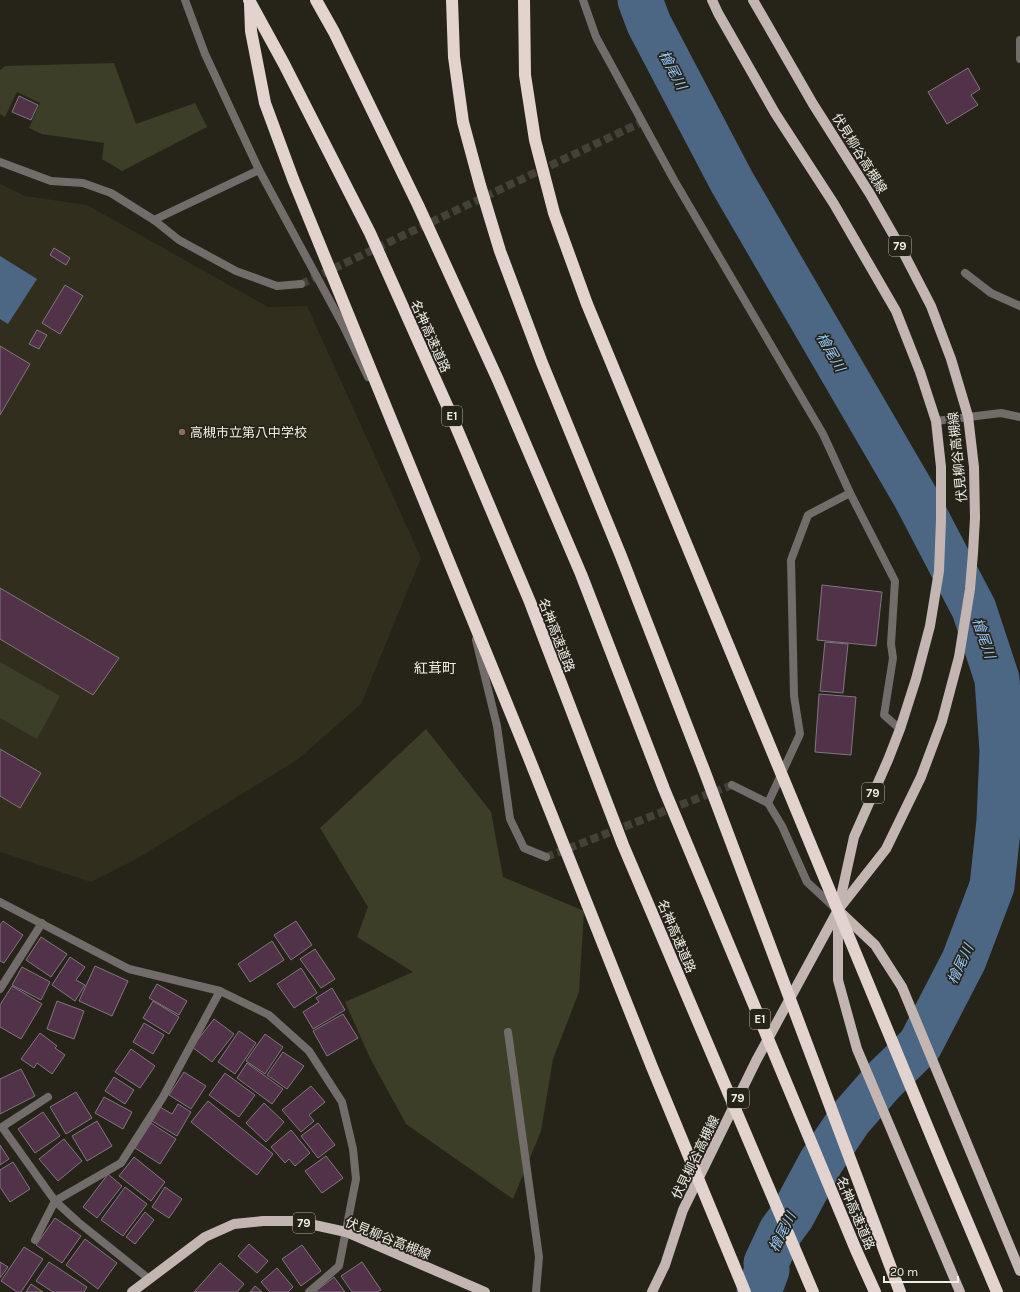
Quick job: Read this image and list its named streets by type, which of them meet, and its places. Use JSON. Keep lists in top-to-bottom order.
{
  "streets": {
    "highway": ["名神高速道路", "E1"],
    "main road": ["伏見柳谷高槻線", "79"]
  },
  "districts": ["紅茸町"],
  "water": ["檜尾川"],
  "places": ["高槻市立第八中学校"],
  "scale_bar": "20 m"
}
